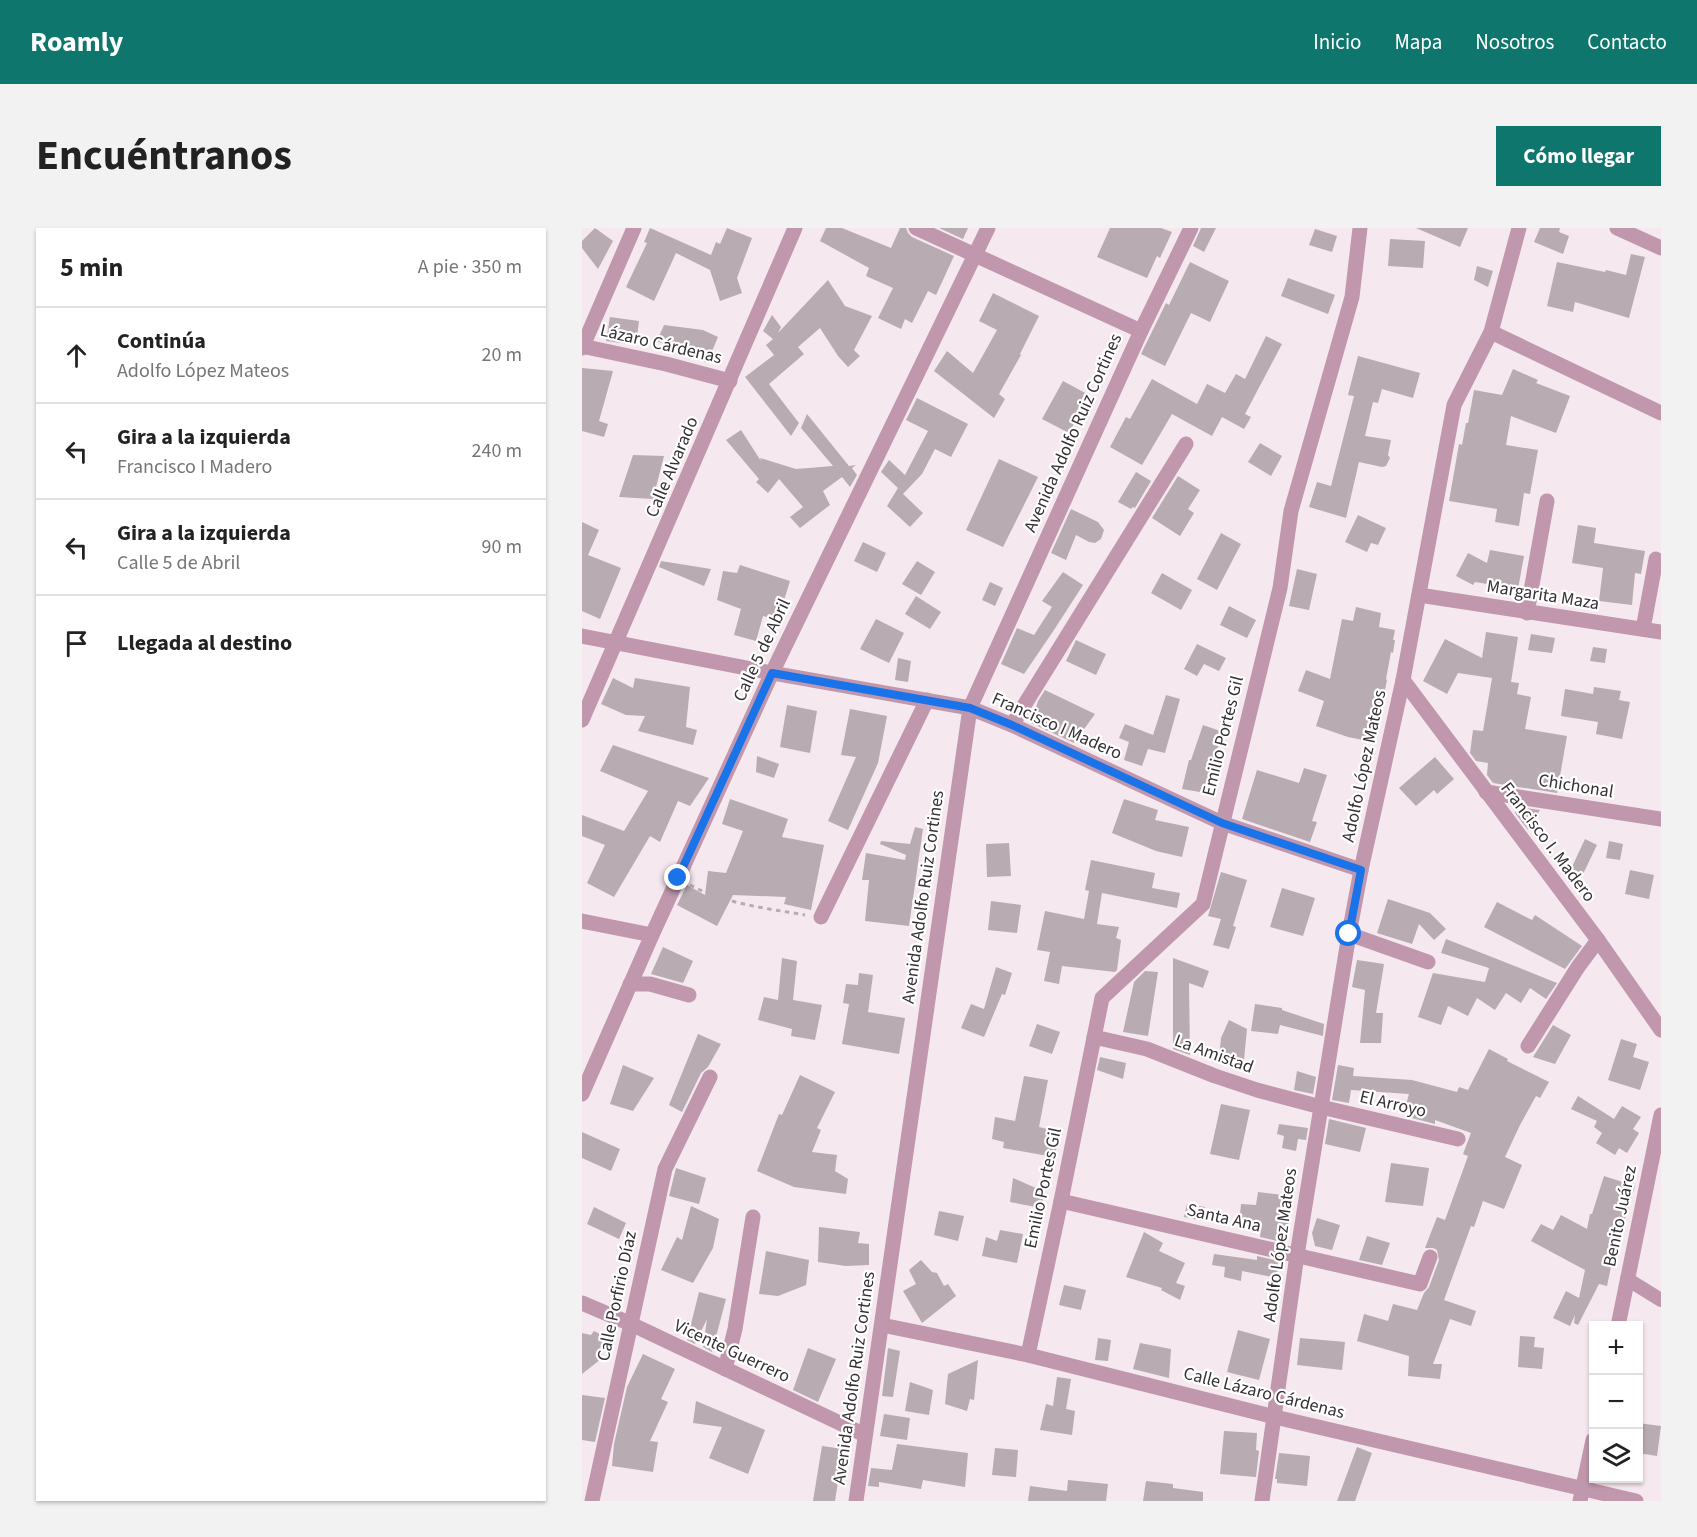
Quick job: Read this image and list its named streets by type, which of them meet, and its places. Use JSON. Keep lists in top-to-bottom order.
{
  "streets": {
    "street": [
      "Lázaro Cárdenas",
      "Avenida Adolfo Ruiz Cortines",
      "Calle Alvarado",
      "Margarita Maza",
      "Calle 5 de Abril",
      "Francisco I Madero",
      "Emilio Portes Gil",
      "Adolfo López Mateos",
      "Chichonal",
      "Francisco I. Madero",
      "La Amistad",
      "El Arroyo",
      "Benito Juárez",
      "Santa Ana",
      "Calle Porfirio Díaz",
      "Vicente Guerrero",
      "Calle Lázaro Cárdenas"
    ]
  },
  "crossings": [
    ["Lázaro Cárdenas", "Calle Alvarado"],
    ["Avenida Adolfo Ruiz Cortines", "Calle 5 de Abril"],
    ["Avenida Adolfo Ruiz Cortines", "Francisco I Madero"],
    ["Avenida Adolfo Ruiz Cortines", "Vicente Guerrero"],
    ["Avenida Adolfo Ruiz Cortines", "Calle Lázaro Cárdenas"],
    ["Calle Alvarado", "Francisco I Madero"],
    ["Margarita Maza", "Adolfo López Mateos"],
    ["Calle 5 de Abril", "Francisco I Madero"],
    ["Francisco I Madero", "Emilio Portes Gil"],
    ["Francisco I Madero", "Adolfo López Mateos"],
    ["Emilio Portes Gil", "La Amistad"],
    ["Emilio Portes Gil", "Santa Ana"],
    ["Emilio Portes Gil", "Calle Lázaro Cárdenas"],
    ["Adolfo López Mateos", "Francisco I. Madero"],
    ["Adolfo López Mateos", "La Amistad"],
    ["Adolfo López Mateos", "El Arroyo"],
    ["Adolfo López Mateos", "Santa Ana"],
    ["Adolfo López Mateos", "Calle Lázaro Cárdenas"],
    ["Chichonal", "Francisco I. Madero"],
    ["La Amistad", "El Arroyo"],
    ["Calle Porfirio Díaz", "Vicente Guerrero"]
  ],
  "page": {
    "header": "Roamly",
    "nav": [
      "Inicio",
      "Mapa",
      "Nosotros",
      "Contacto"
    ],
    "title": "Encuéntranos",
    "buttons": "Cómo llegar",
    "heading": ["5 min", "A pie · 350 m"],
    "list": [
      ["Continúa", "Adolfo López Mateos", "20 m"],
      ["Gira a la izquierda", "Francisco I Madero", "240 m"],
      ["Gira a la izquierda", "Calle 5 de Abril", "90 m"],
      "Llegada al destino"
    ],
    "map_buttons": ["+", "−"]
  }
}
